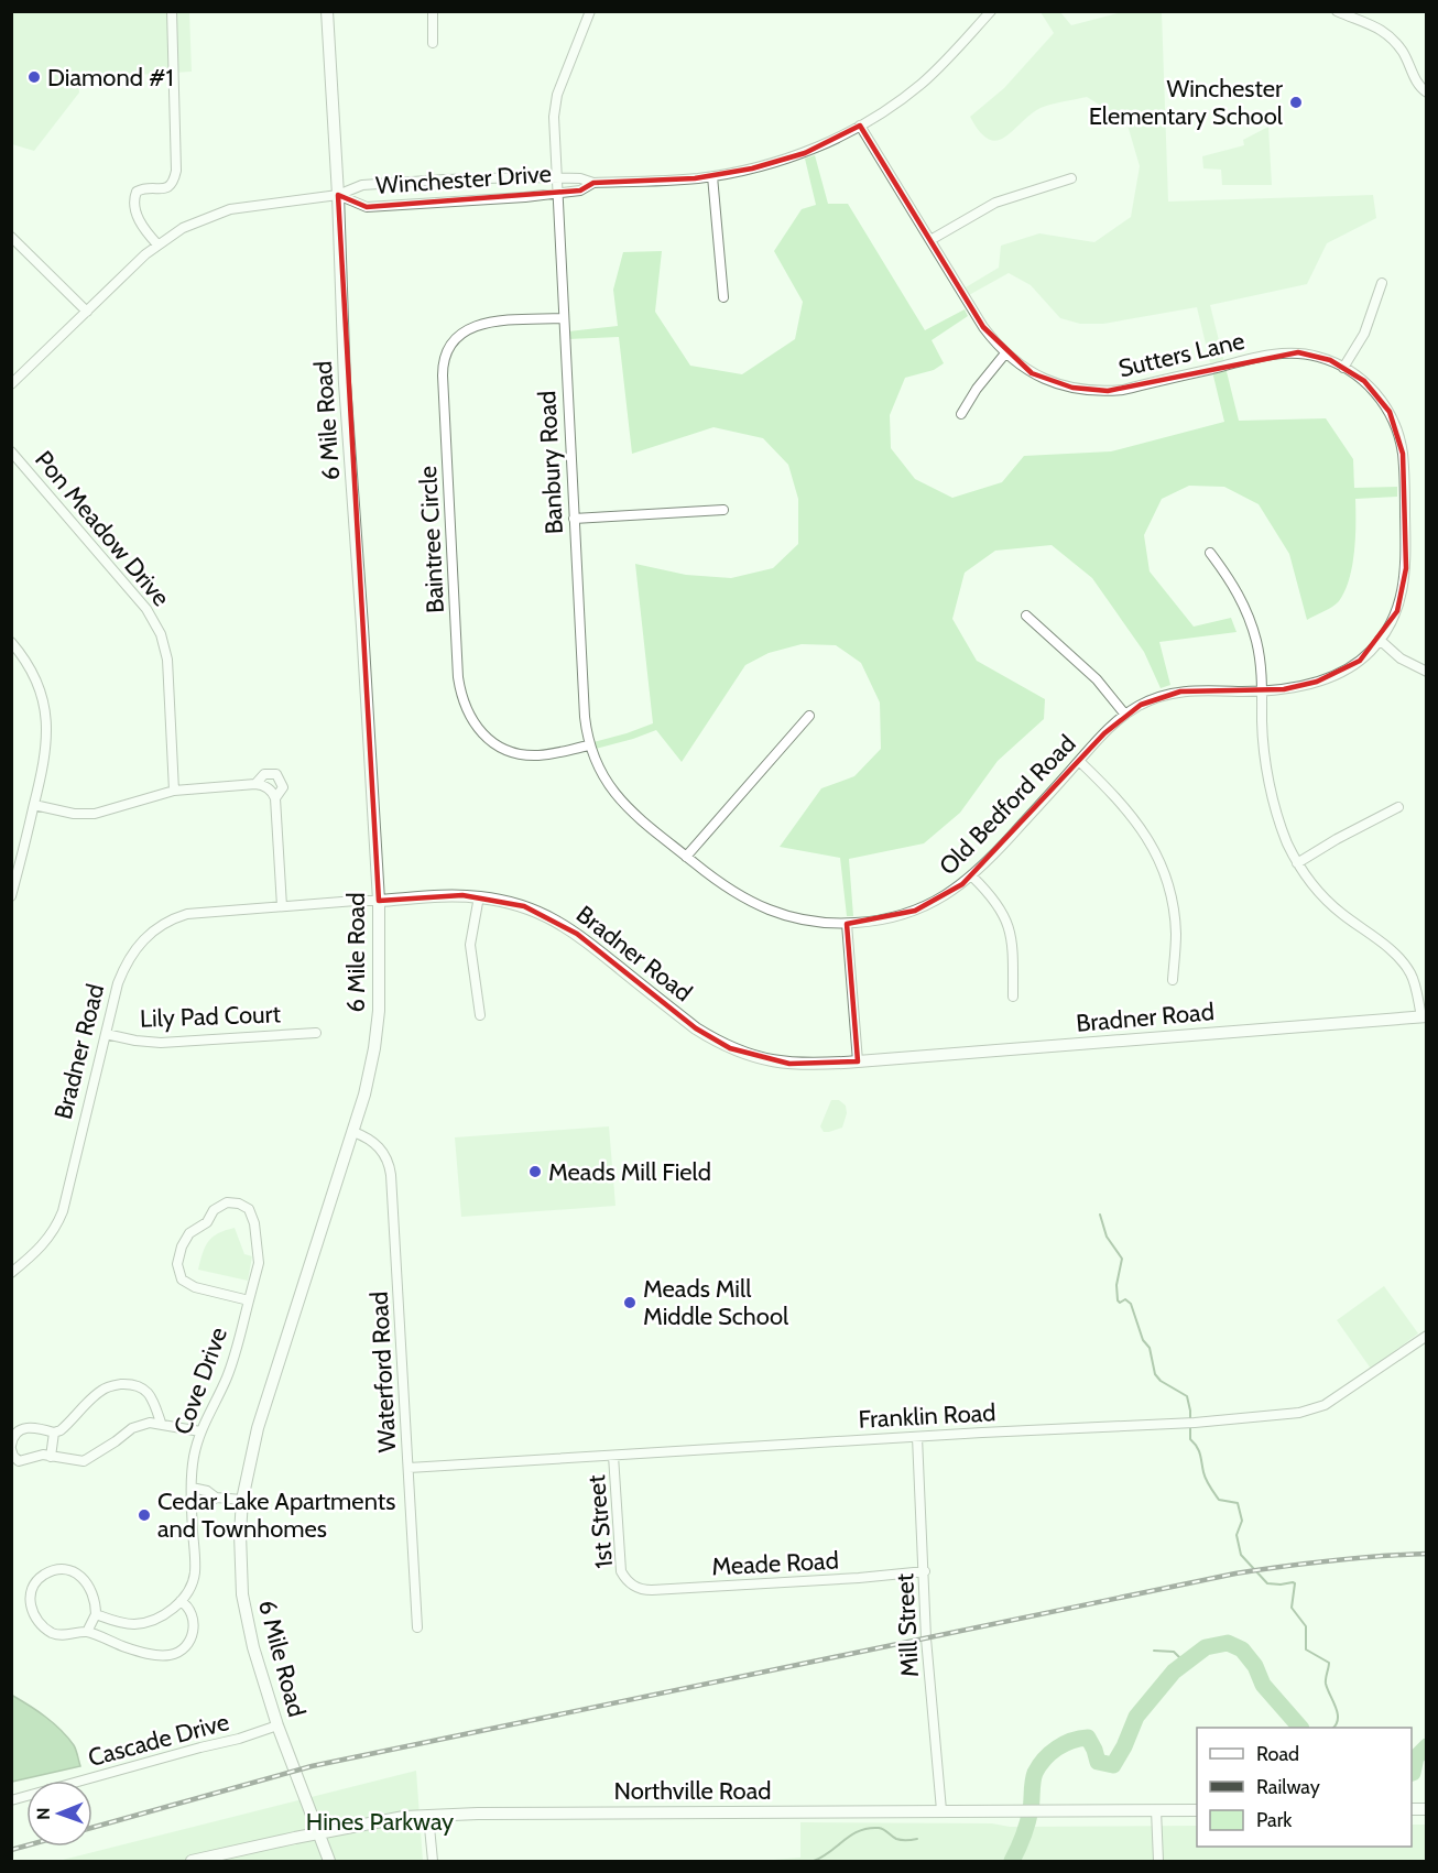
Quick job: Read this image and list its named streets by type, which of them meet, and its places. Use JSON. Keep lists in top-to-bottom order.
{
  "streets": {
    "street": [
      "Winchester Drive",
      "Sutters Lane",
      "6 Mile Road",
      "Banbury Road",
      "Pon Meadow Drive",
      "Baintree Circle",
      "Old Bedford Road",
      "Bradner Road",
      "Lily Pad Court",
      "Waterford Road",
      "Cove Drive",
      "Franklin Road",
      "1st Street",
      "Meade Road",
      "Mill Street",
      "Cascade Drive",
      "Northville Road"
    ]
  },
  "crossings": [
    ["Winchester Drive", "Sutters Lane"],
    ["Winchester Drive", "6 Mile Road"],
    ["Winchester Drive", "Banbury Road"],
    ["Sutters Lane", "Old Bedford Road"],
    ["6 Mile Road", "Bradner Road"],
    ["6 Mile Road", "Waterford Road"],
    ["6 Mile Road", "Cascade Drive"],
    ["6 Mile Road", "Northville Road"],
    ["Banbury Road", "Baintree Circle"],
    ["Banbury Road", "Old Bedford Road"],
    ["Baintree Circle", "Old Bedford Road"],
    ["Bradner Road", "Lily Pad Court"],
    ["Waterford Road", "Franklin Road"],
    ["Franklin Road", "1st Street"],
    ["Franklin Road", "Mill Street"],
    ["1st Street", "Meade Road"],
    ["Meade Road", "Mill Street"],
    ["Mill Street", "Northville Road"]
  ],
  "parks": ["Hines Parkway"],
  "places": [
    "Diamond #1",
    "Winchester Elementary School",
    "Meads Mill Field",
    "Meads Mill Middle School",
    "Cedar Lake Apartments and Townhomes"
  ],
  "legend": ["Road", "Railway", "Park"],
  "north": "left"
}
